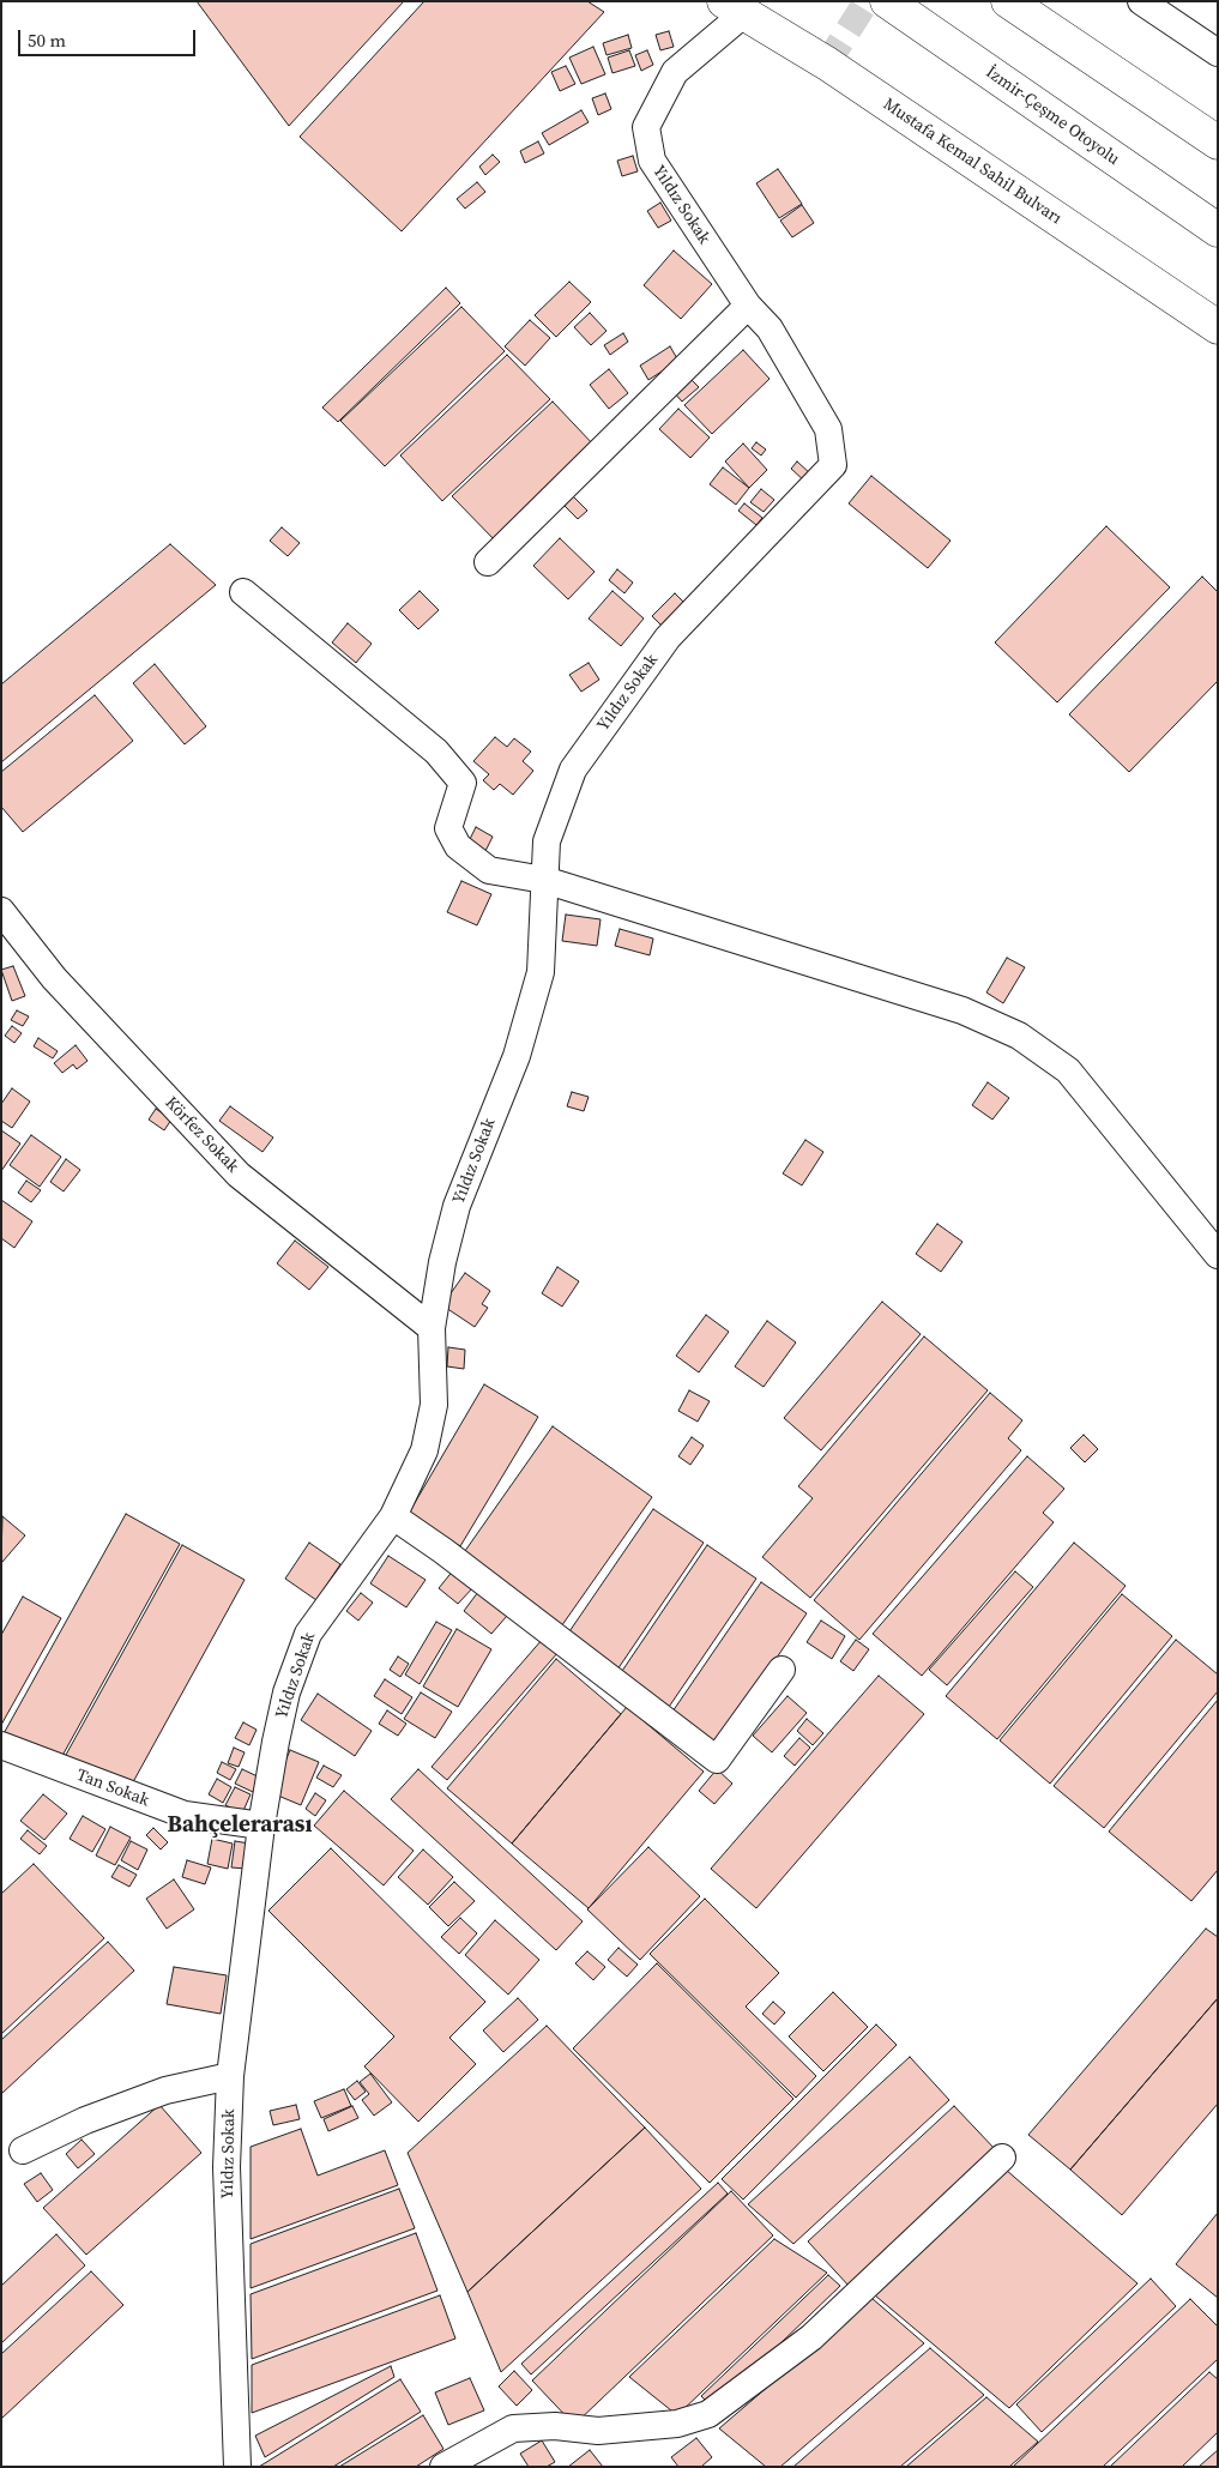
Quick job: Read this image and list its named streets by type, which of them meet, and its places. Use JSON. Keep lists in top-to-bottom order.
{
  "streets": {
    "main road": ["İzmir-Çeşme Otoyolu", "Mustafa Kemal Sahil Bulvarı"],
    "street": ["Yıldız Sokak", "Körfez Sokak", "Tan Sokak"]
  },
  "crossings": [
    ["Mustafa Kemal Sahil Bulvarı", "Yıldız Sokak"],
    ["Yıldız Sokak", "Körfez Sokak"],
    ["Yıldız Sokak", "Tan Sokak"]
  ],
  "districts": ["Bahçelerarası"],
  "scale_bar": "50 m"
}
